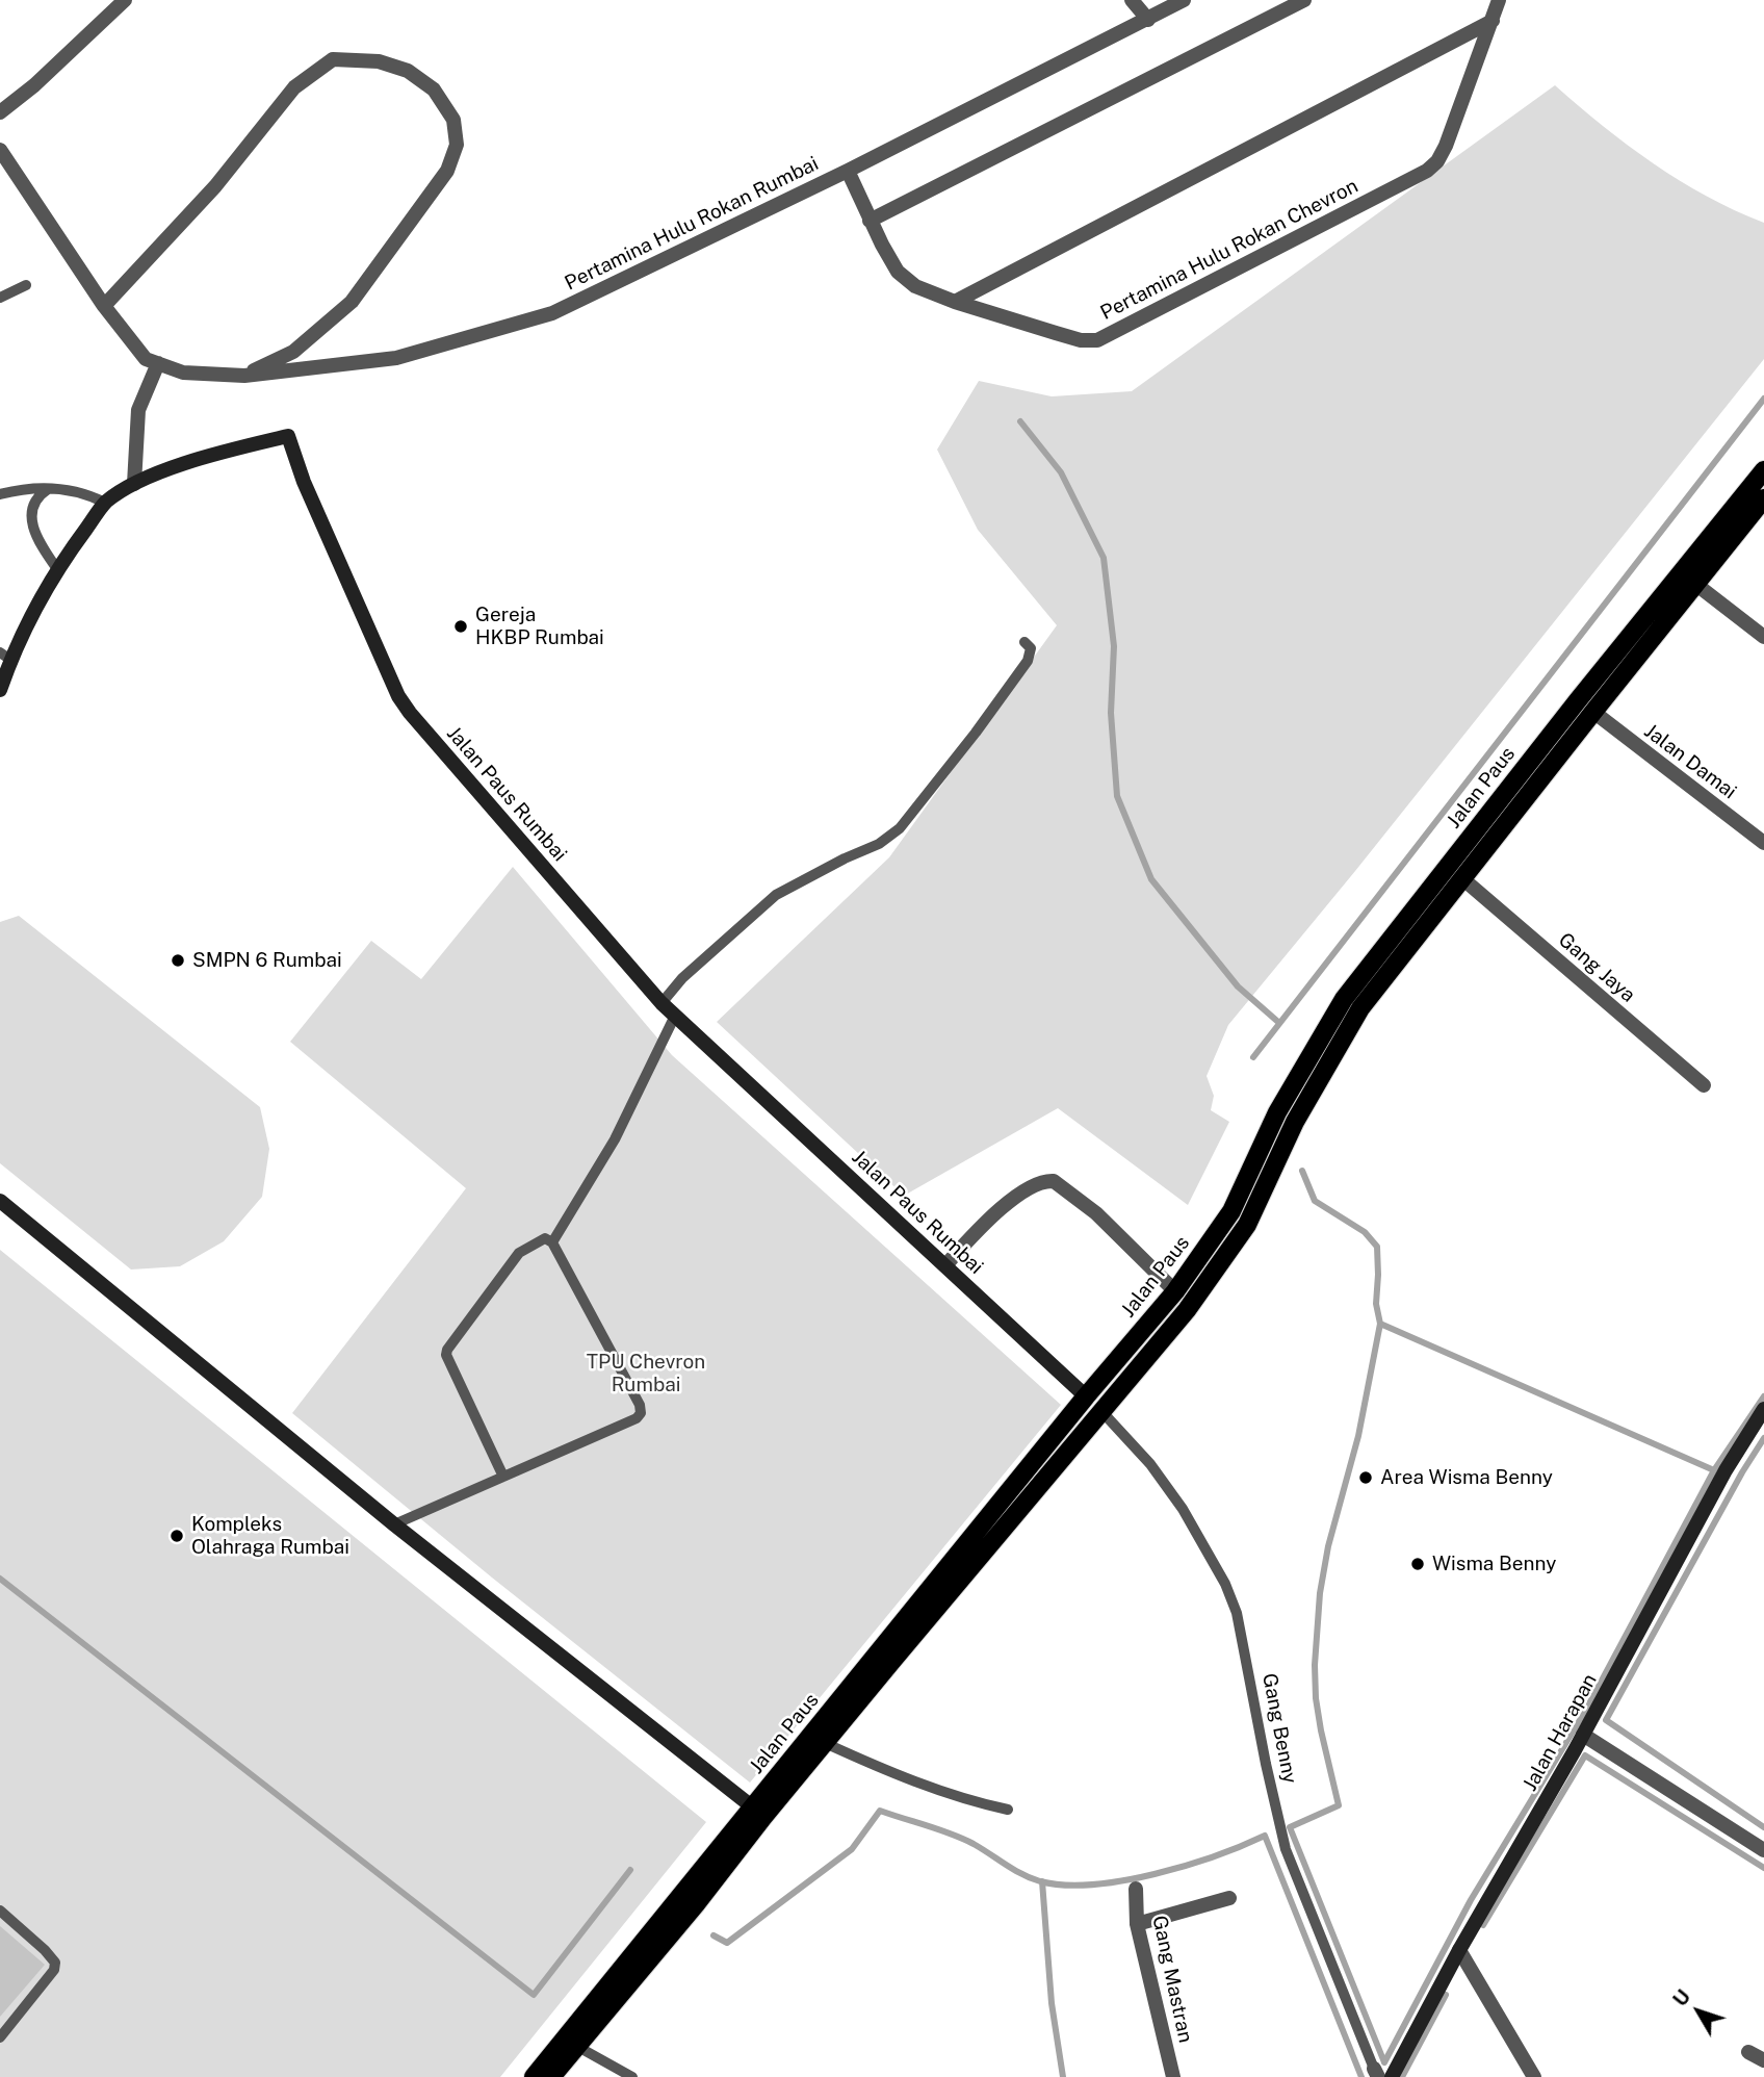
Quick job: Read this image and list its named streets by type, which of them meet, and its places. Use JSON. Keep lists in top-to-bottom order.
{
  "streets": {
    "main road": ["Jalan Paus"],
    "street": [
      "Pertamina Hulu Rokan Rumbai",
      "Pertamina Hulu Rokan Chevron",
      "Jalan Damai",
      "Jalan Paus Rumbai",
      "Gang Jaya",
      "Jalan Harapan",
      "Gang Mastran"
    ],
    "lane": ["Gang Benny"]
  },
  "crossings": [
    ["Pertamina Hulu Rokan Rumbai", "Pertamina Hulu Rokan Chevron"],
    ["Jalan Damai", "Jalan Paus"],
    ["Jalan Paus", "Jalan Paus Rumbai"],
    ["Jalan Paus", "Gang Jaya"],
    ["Jalan Paus", "Gang Benny"]
  ],
  "parks": ["TPU Chevron Rumbai"],
  "places": [
    "Gereja HKBP Rumbai",
    "SMPN 6 Rumbai",
    "Area Wisma Benny",
    "Kompleks Olahraga Rumbai",
    "Wisma Benny"
  ],
  "north": "top left"
}
